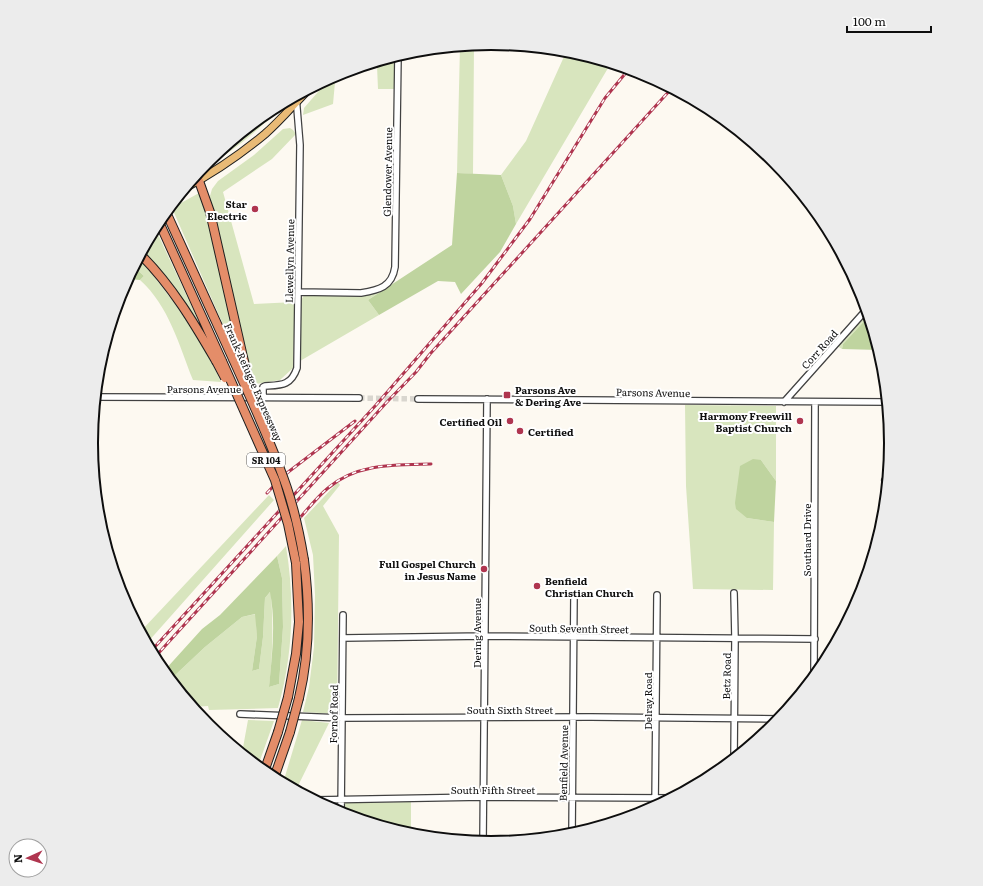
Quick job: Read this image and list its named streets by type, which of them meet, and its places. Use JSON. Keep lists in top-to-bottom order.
{
  "streets": {
    "highway": ["Frank-Refugee Expressway", "SR 104"],
    "street": [
      "Glendower Avenue",
      "Llewellyn Avenue",
      "Corr Road",
      "Parsons Avenue",
      "Southard Drive",
      "South Seventh Street",
      "Dering Avenue",
      "Betz Road",
      "Delray Road",
      "South Sixth Street",
      "Fornof Road",
      "Benfield Avenue",
      "South Fifth Street"
    ]
  },
  "crossings": [
    ["Glendower Avenue", "Llewellyn Avenue"],
    ["Llewellyn Avenue", "Parsons Avenue"],
    ["Corr Road", "Parsons Avenue"],
    ["Parsons Avenue", "Southard Drive"],
    ["Parsons Avenue", "Dering Avenue"],
    ["Southard Drive", "South Seventh Street"],
    ["South Seventh Street", "Dering Avenue"],
    ["South Seventh Street", "Betz Road"],
    ["South Seventh Street", "Delray Road"],
    ["South Seventh Street", "Fornof Road"],
    ["South Seventh Street", "Benfield Avenue"],
    ["Dering Avenue", "South Sixth Street"],
    ["Dering Avenue", "South Fifth Street"],
    ["Betz Road", "South Sixth Street"],
    ["Delray Road", "South Sixth Street"],
    ["Delray Road", "South Fifth Street"],
    ["South Sixth Street", "Fornof Road"],
    ["South Sixth Street", "Benfield Avenue"],
    ["Fornof Road", "South Fifth Street"],
    ["Benfield Avenue", "South Fifth Street"]
  ],
  "places": {
    "other": [
      "Star Electric",
      "Certified Oil",
      "Harmony Freewill Baptist Church",
      "Certified",
      "Full Gospel Church in Jesus Name",
      "Benfield Christian Church"
    ],
    "transit": ["Parsons Ave & Dering Ave"]
  },
  "scale_bar": "100 m",
  "north": "left"
}
